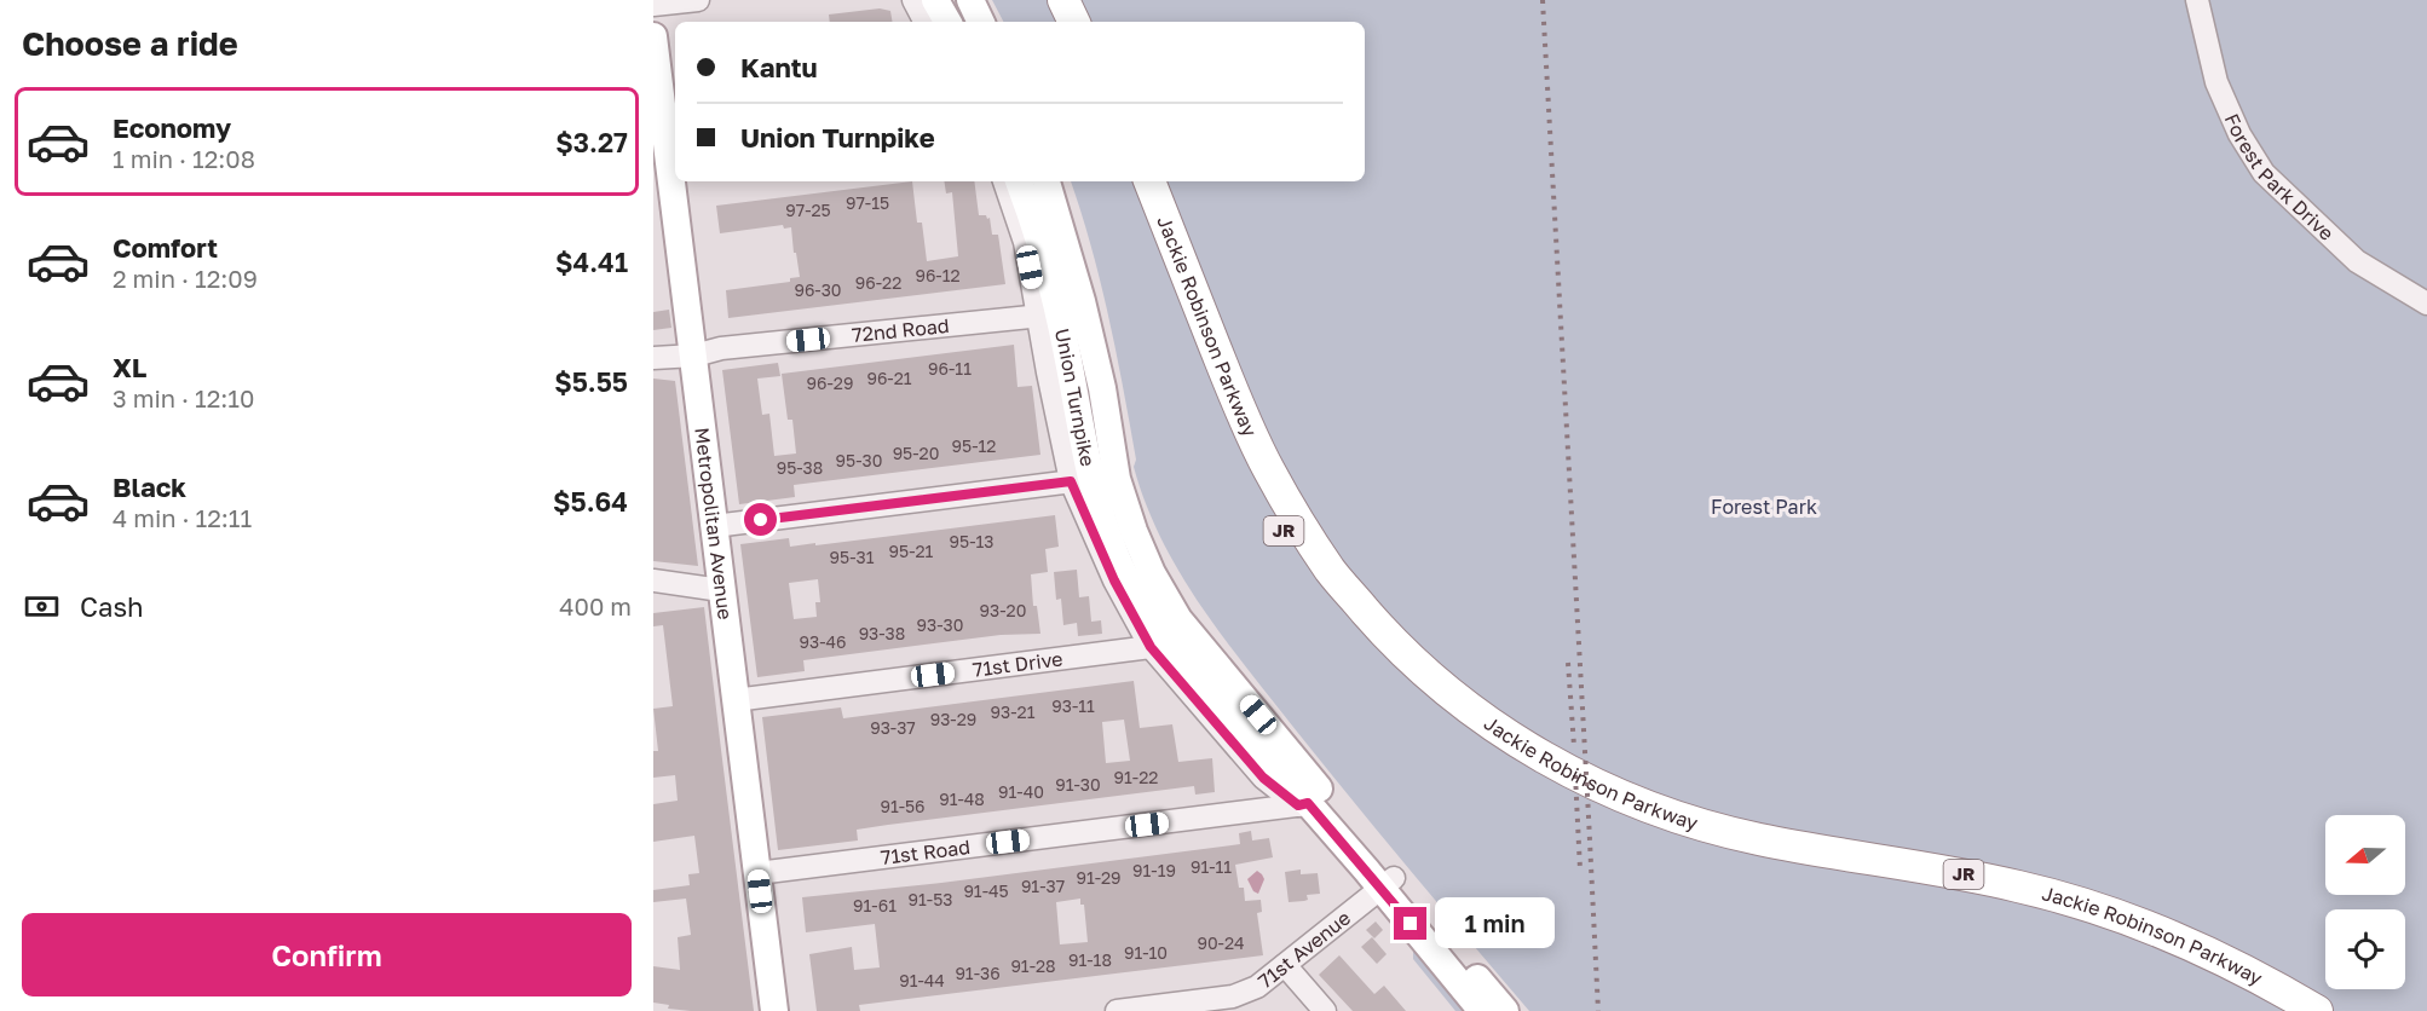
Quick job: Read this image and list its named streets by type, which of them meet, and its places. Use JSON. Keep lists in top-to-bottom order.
{
  "streets": {
    "highway": ["Jackie Robinson Parkway", "JR"],
    "main road": ["Union Turnpike", "Metropolitan Avenue"],
    "street": [
      "Forest Park Drive",
      "72nd Road",
      "71st Drive",
      "71st Road",
      "71st Avenue"
    ]
  },
  "crossings": [
    ["72nd Road", "Union Turnpike"],
    ["72nd Road", "Metropolitan Avenue"],
    ["Union Turnpike", "71st Drive"],
    ["Union Turnpike", "71st Road"],
    ["Union Turnpike", "71st Avenue"],
    ["Metropolitan Avenue", "71st Drive"],
    ["Metropolitan Avenue", "71st Road"]
  ],
  "parks": ["Forest Park"],
  "house_numbers": [
    "97-15",
    "97-25",
    "96-12",
    "96-22",
    "96-30",
    "96-11",
    "96-21",
    "96-29",
    "95-12",
    "95-20",
    "95-30",
    "95-38",
    "95-13",
    "95-21",
    "95-31",
    "93-20",
    "93-30",
    "93-38",
    "93-46",
    "93-11",
    "93-21",
    "93-29",
    "93-37",
    "91-22",
    "91-30",
    "91-40",
    "91-48",
    "91-56",
    "91-11",
    "91-19",
    "91-29",
    "91-37",
    "91-45",
    "91-53",
    "91-61",
    "90-24",
    "91-10",
    "91-18",
    "91-28",
    "91-36",
    "91-44"
  ],
  "north": "left",
  "page": {
    "heading": "Choose a ride",
    "banner": ["Kantu", "Union Turnpike"],
    "list": [
      {
        "name": "Economy",
        "note": "1 min · 12:08",
        "value": "$3.27"
      },
      {
        "name": "Comfort",
        "note": "2 min · 12:09",
        "value": "$4.41"
      },
      {
        "name": "XL",
        "note": "3 min · 12:10",
        "value": "$5.55"
      },
      {
        "name": "Black",
        "note": "4 min · 12:11",
        "value": "$5.64"
      }
    ],
    "pay": ["Cash", "400 m"],
    "bubble": "1 min",
    "buttons": "Confirm"
  }
}
